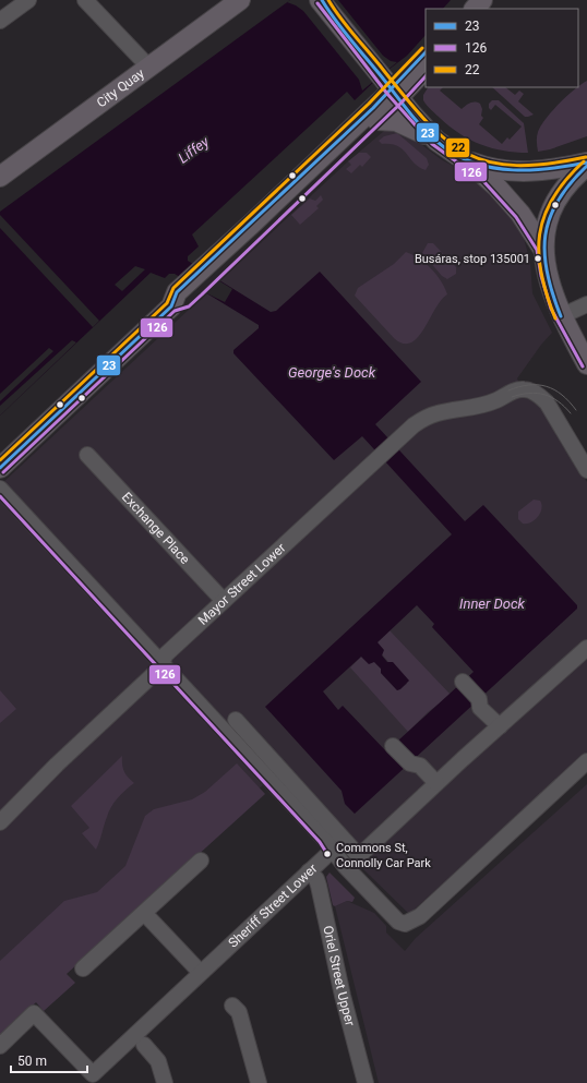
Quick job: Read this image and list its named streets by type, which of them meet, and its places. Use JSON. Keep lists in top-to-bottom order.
{
  "streets": {
    "main road": ["City Quay"],
    "street": [
      "Exchange Place",
      "Mayor Street Lower",
      "Sheriff Street Lower",
      "Oriel Street Upper"
    ]
  },
  "crossings": [
    ["Exchange Place", "Mayor Street Lower"],
    ["Sheriff Street Lower", "Oriel Street Upper"]
  ],
  "water": ["Liffey", "George's Dock", "Inner Dock"],
  "places": ["Busáras, stop 135001", "Commons St, Connolly Car Park"],
  "lines": ["transit line 23", "transit line 22", "transit line 126"],
  "legend": ["23", "126", "22"],
  "scale_bar": "50 m"
}
